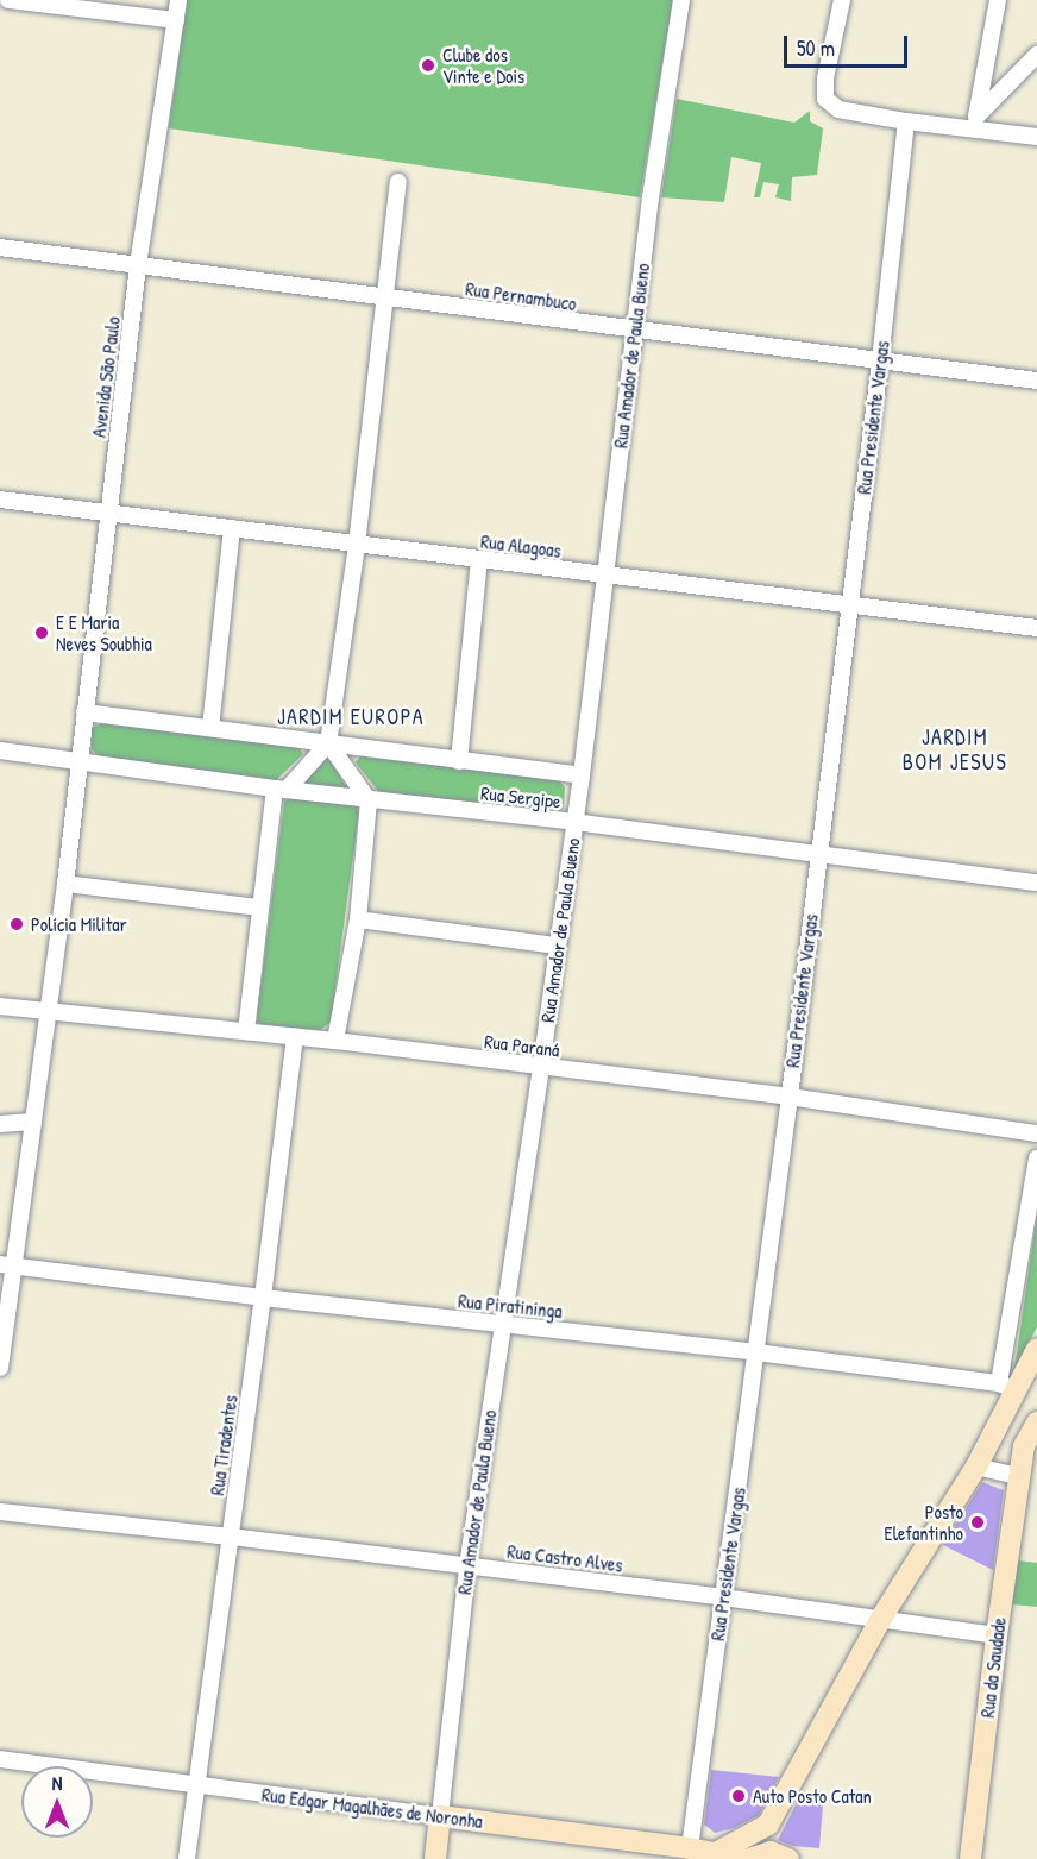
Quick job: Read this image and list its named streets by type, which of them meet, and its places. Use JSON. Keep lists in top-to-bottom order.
{
  "streets": {
    "street": [
      "Rua Pernambuco",
      "Rua Amador de Paula Bueno",
      "Avenida São Paulo",
      "Rua Presidente Vargas",
      "Rua Alagoas",
      "Rua Sergipe",
      "Rua Paraná",
      "Rua Piratininga",
      "Rua Tiradentes",
      "Rua Castro Alves",
      "Rua da Saudade",
      "Rua Edgar Magalhães de Noronha"
    ]
  },
  "crossings": [
    ["Rua Pernambuco", "Rua Amador de Paula Bueno"],
    ["Rua Pernambuco", "Avenida São Paulo"],
    ["Rua Pernambuco", "Rua Presidente Vargas"],
    ["Rua Amador de Paula Bueno", "Rua Alagoas"],
    ["Rua Amador de Paula Bueno", "Rua Sergipe"],
    ["Rua Amador de Paula Bueno", "Rua Paraná"],
    ["Rua Amador de Paula Bueno", "Rua Piratininga"],
    ["Rua Amador de Paula Bueno", "Rua Castro Alves"],
    ["Rua Amador de Paula Bueno", "Rua Edgar Magalhães de Noronha"],
    ["Avenida São Paulo", "Rua Alagoas"],
    ["Avenida São Paulo", "Rua Sergipe"],
    ["Avenida São Paulo", "Rua Paraná"],
    ["Avenida São Paulo", "Rua Piratininga"],
    ["Rua Presidente Vargas", "Rua Alagoas"],
    ["Rua Presidente Vargas", "Rua Sergipe"],
    ["Rua Presidente Vargas", "Rua Paraná"],
    ["Rua Presidente Vargas", "Rua Piratininga"],
    ["Rua Presidente Vargas", "Rua Castro Alves"],
    ["Rua Presidente Vargas", "Rua Edgar Magalhães de Noronha"],
    ["Rua Paraná", "Rua Tiradentes"],
    ["Rua Piratininga", "Rua Tiradentes"],
    ["Rua Tiradentes", "Rua Castro Alves"],
    ["Rua Tiradentes", "Rua Edgar Magalhães de Noronha"],
    ["Rua Castro Alves", "Rua da Saudade"]
  ],
  "districts": ["JARDIM EUROPA", "JARDIM BOM JESUS"],
  "places": [
    "Clube dos Vinte e Dois",
    "E E Maria Neves Soubhia",
    "Polícia Militar",
    "Posto Elefantinho",
    "Auto Posto Catan"
  ],
  "scale_bar": "50 m",
  "north": "top"
}
